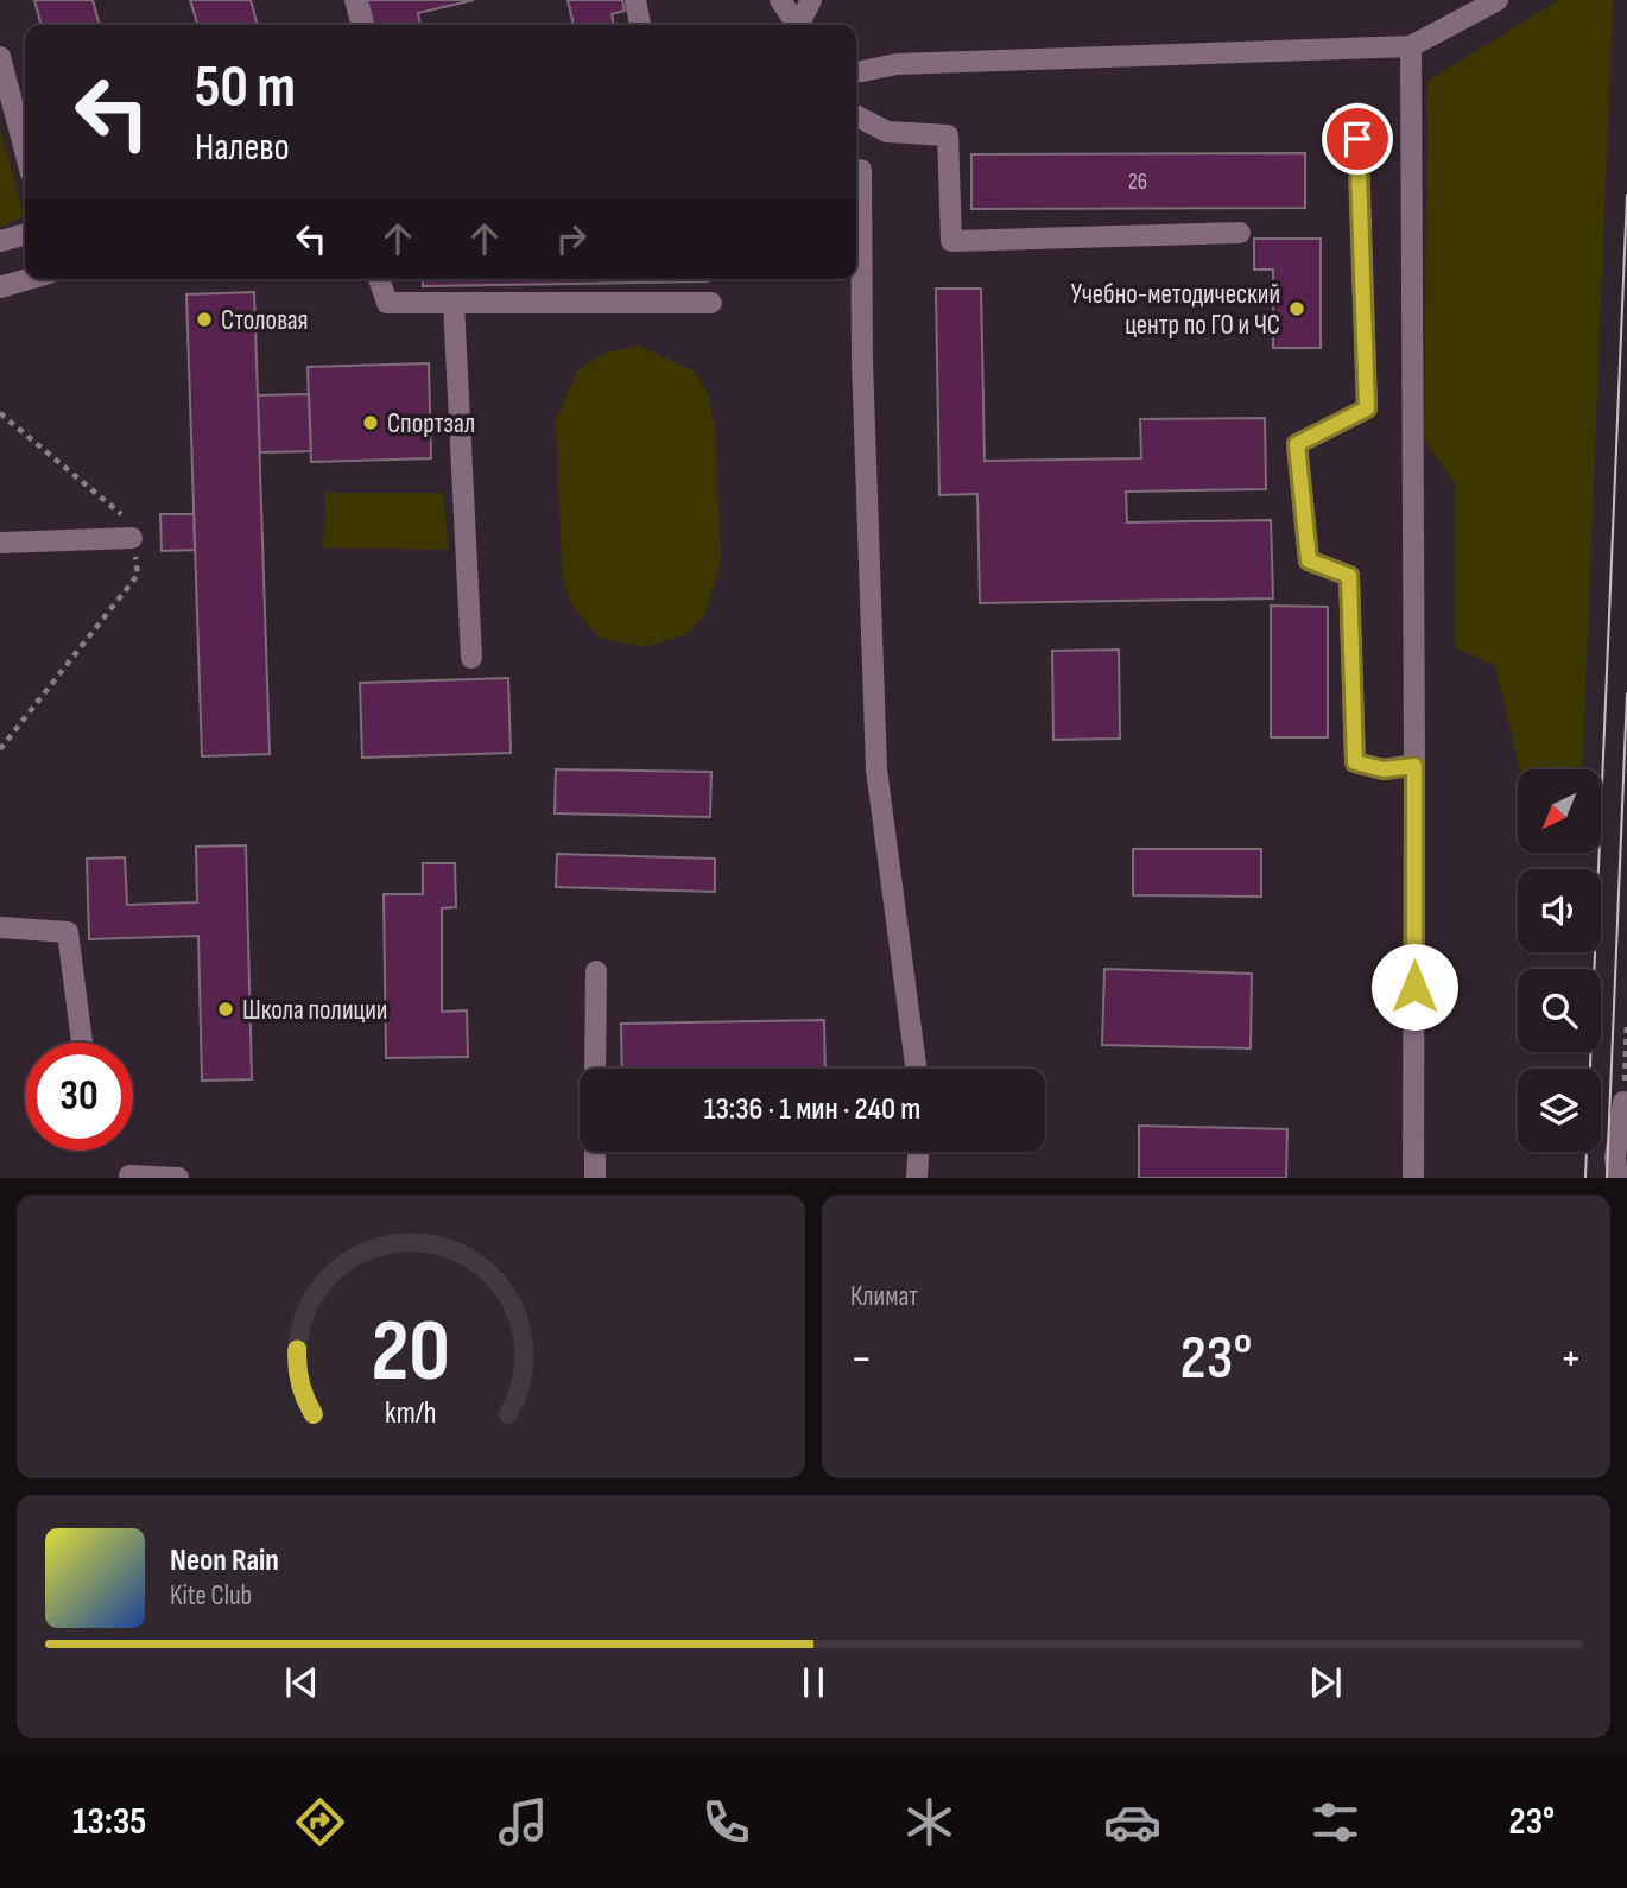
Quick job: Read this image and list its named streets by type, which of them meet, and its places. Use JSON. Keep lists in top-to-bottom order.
{
  "places": [
    "Учебно-методический центр по ГО и ЧС",
    "Столовая",
    "Спортзал",
    "Школа полиции"
  ],
  "house_numbers": ["26"],
  "north": "bottom left",
  "page": {
    "turn": ["50 m", "Налево"],
    "limit": "30",
    "trip": "13:36 · 1 мин · 240 m",
    "tile": "Климат",
    "heat": ["−", "23°", "+"],
    "song": ["Neon Rain", "Kite Club"],
    "tabs": ["13:35", "23°"],
    "gauge": ["20", "km/h"]
  }
}
